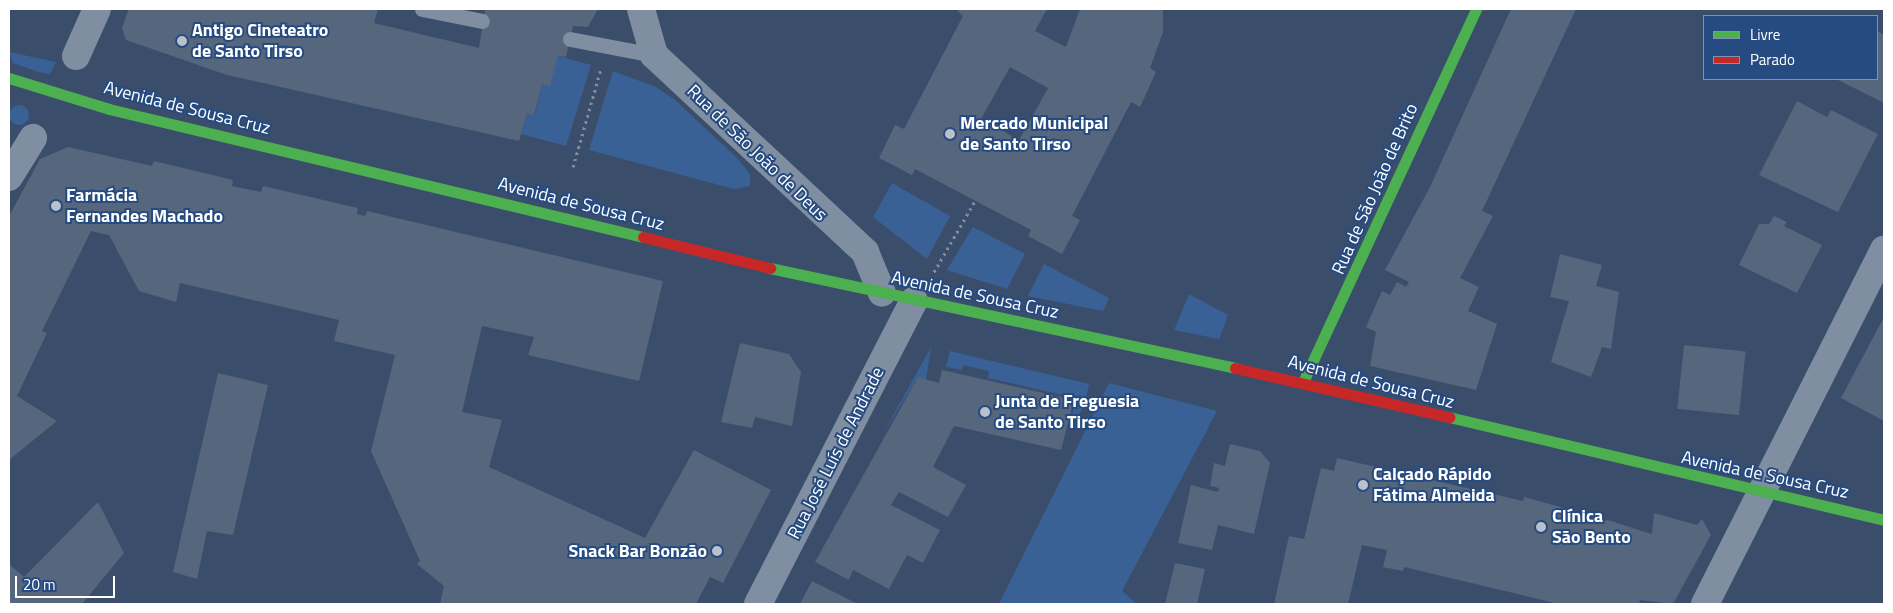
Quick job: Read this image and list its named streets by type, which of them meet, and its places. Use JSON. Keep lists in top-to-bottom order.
{
  "streets": {
    "main road": ["Avenida de Sousa Cruz", "Rua de São João de Brito"],
    "street": ["Rua de São João de Deus", "Rua José Luís de Andrade"]
  },
  "crossings": [
    ["Avenida de Sousa Cruz", "Rua de São João de Deus"],
    ["Avenida de Sousa Cruz", "Rua de São João de Brito"],
    ["Avenida de Sousa Cruz", "Rua José Luís de Andrade"]
  ],
  "places": [
    "Antigo Cineteatro de Santo Tirso",
    "Mercado Municipal de Santo Tirso",
    "Farmácia Fernandes Machado",
    "Junta de Freguesia de Santo Tirso",
    "Calçado Rápido Fátima Almeida",
    "Clínica São Bento",
    "Snack Bar Bonzão"
  ],
  "legend": ["Livre", "Parado"],
  "scale_bar": "20 m"
}
